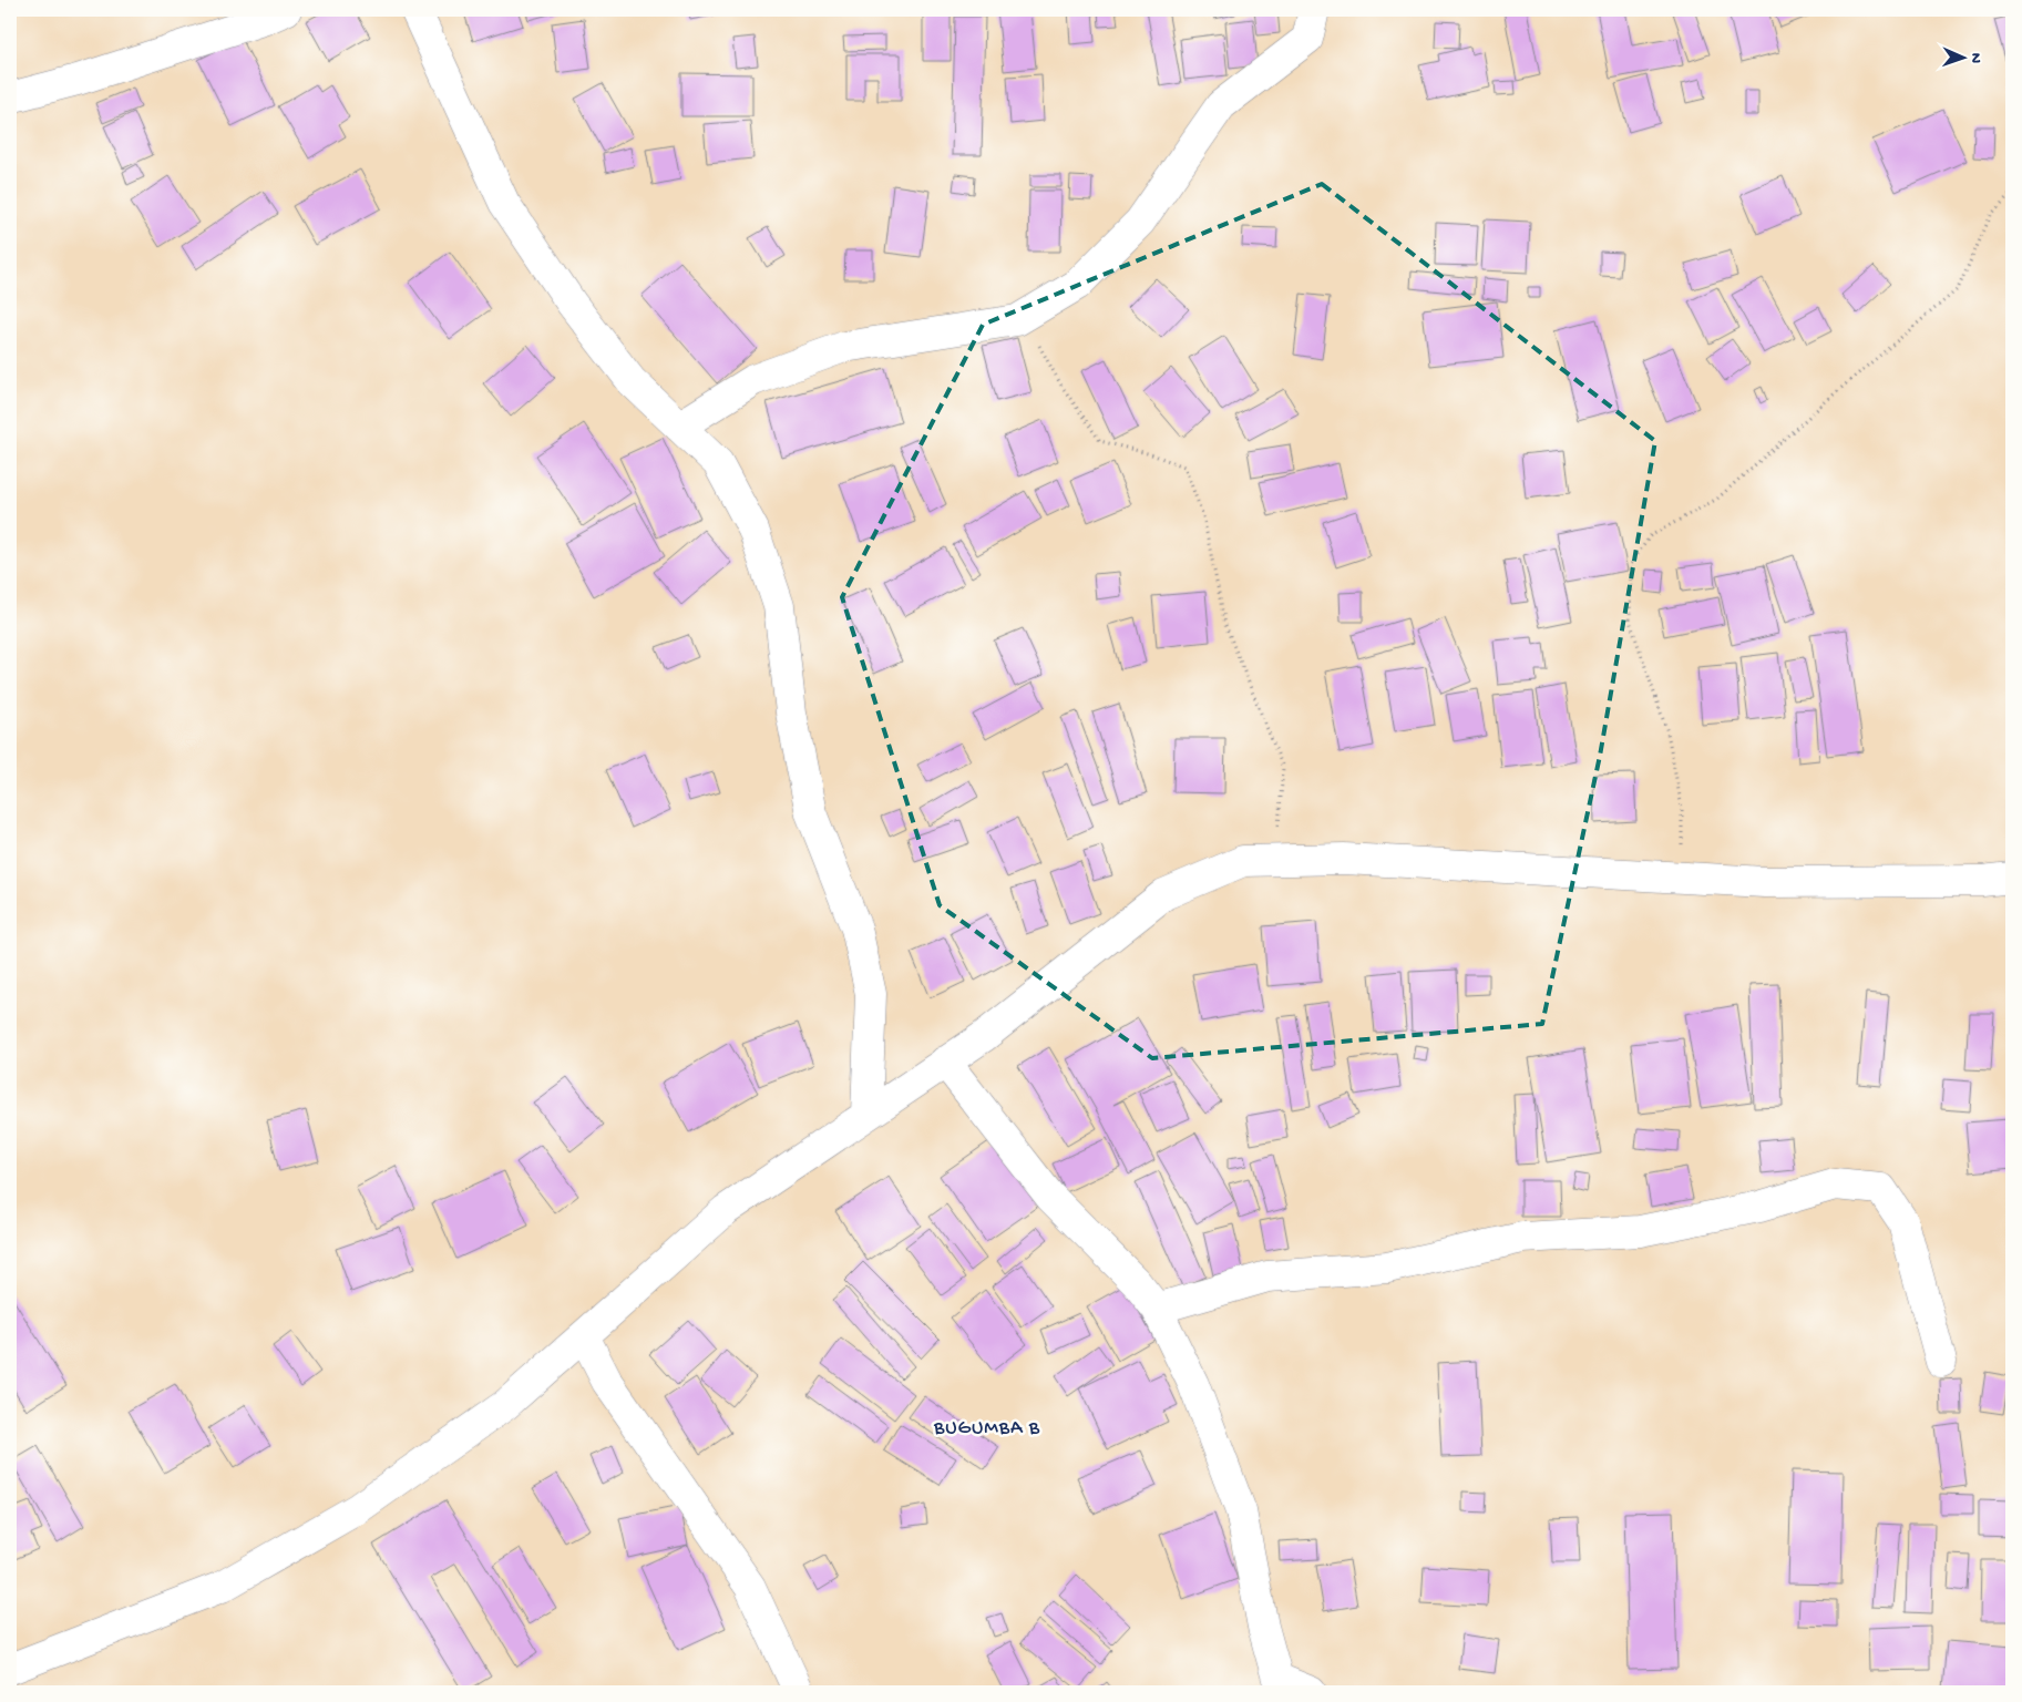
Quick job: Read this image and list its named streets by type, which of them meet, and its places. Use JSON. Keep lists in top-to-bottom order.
{
  "districts": ["BUGUMBA B"],
  "north": "right"
}
